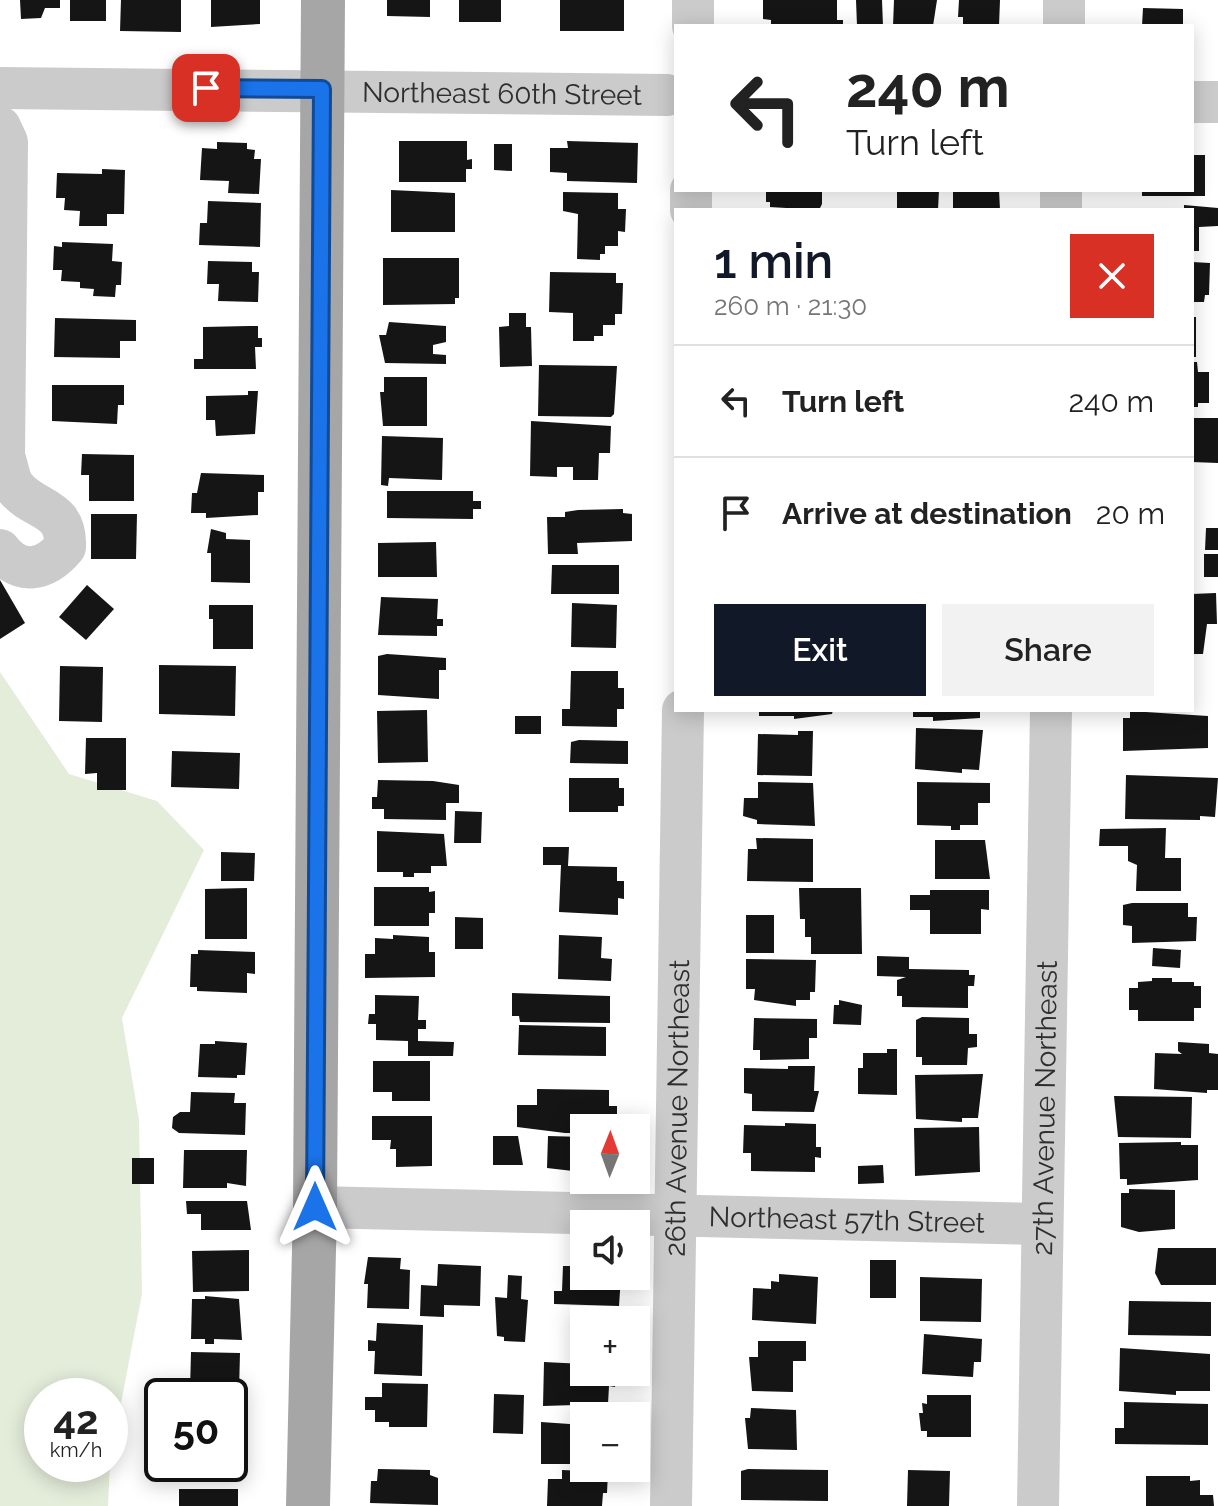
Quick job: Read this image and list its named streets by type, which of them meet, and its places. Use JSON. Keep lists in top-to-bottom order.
{
  "streets": {
    "street": [
      "Northeast 60th Street",
      "26th Avenue Northeast",
      "27th Avenue Northeast",
      "Northeast 57th Street"
    ]
  },
  "crossings": [
    ["26th Avenue Northeast", "Northeast 57th Street"],
    ["27th Avenue Northeast", "Northeast 57th Street"]
  ],
  "north": "top",
  "page": {
    "turn": ["240 m", "Turn left"],
    "heading": ["1 min", "260 m · 21:30"],
    "list": [
      {
        "name": "Turn left",
        "value": "240 m"
      },
      {
        "name": "Arrive at destination",
        "value": "20 m"
      }
    ],
    "buttons": ["Exit", "Share"],
    "map_buttons": ["+", "−"],
    "speed": "42 km/h",
    "limit": "50"
  }
}
